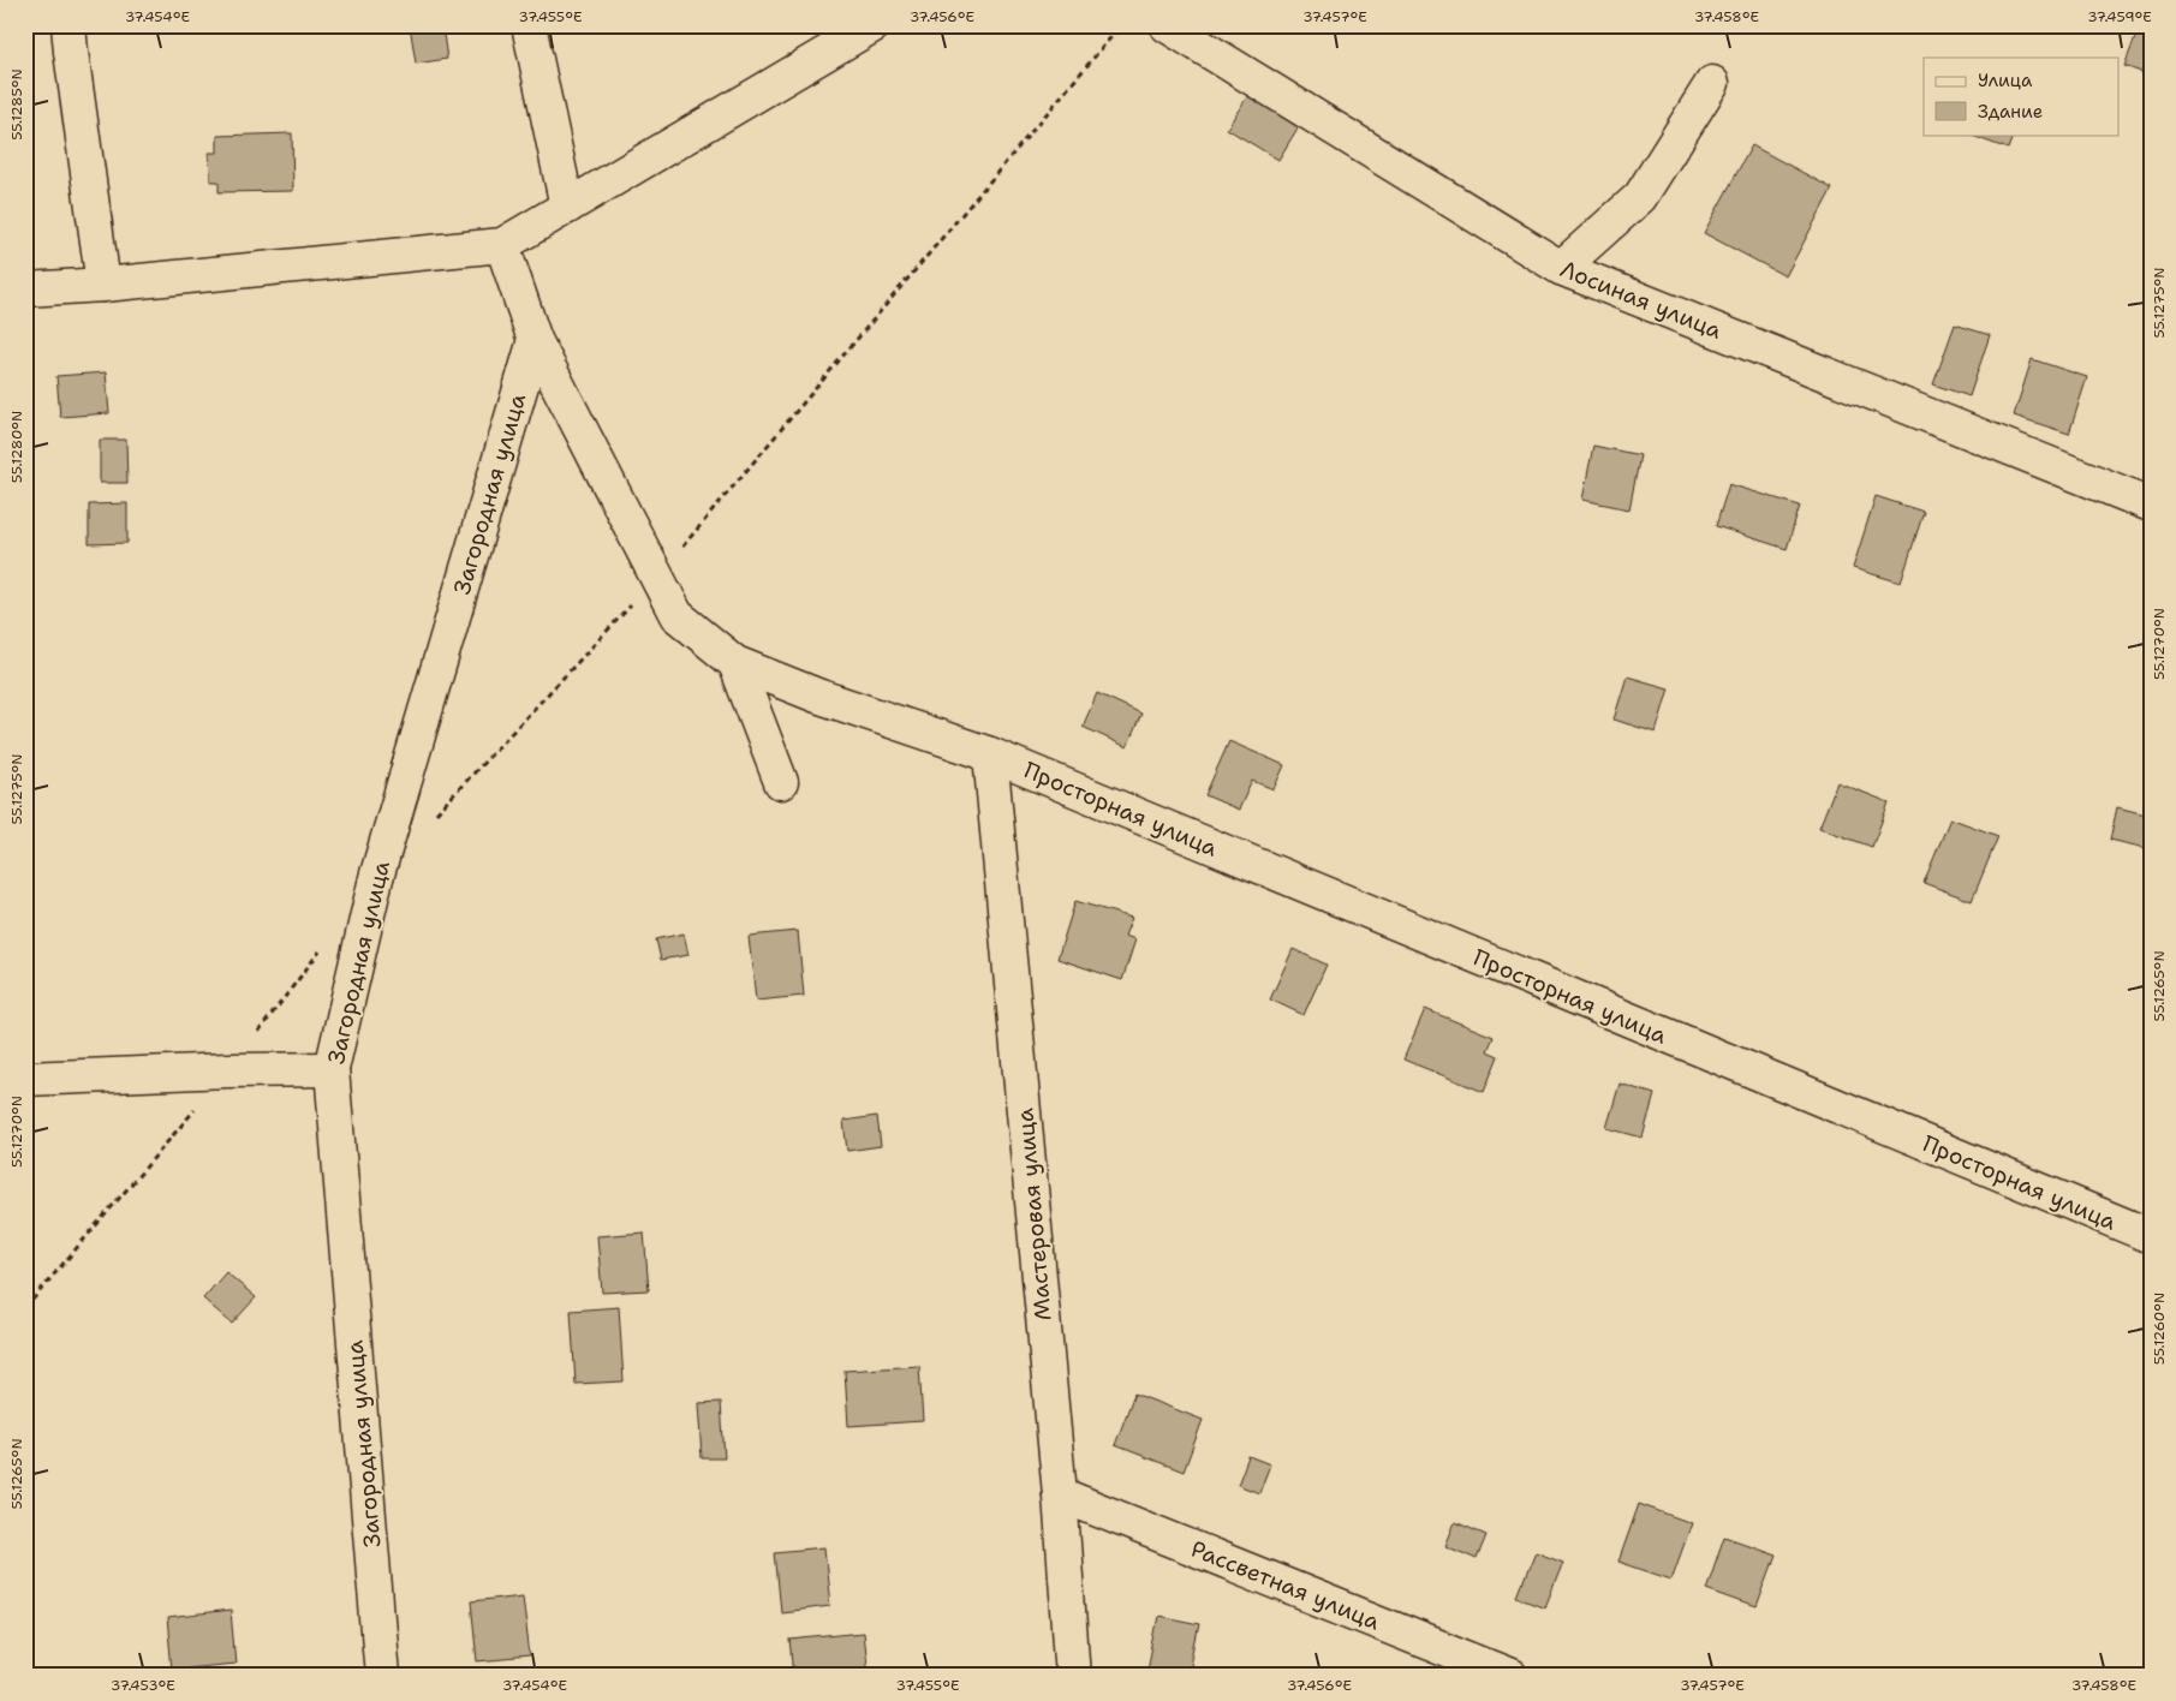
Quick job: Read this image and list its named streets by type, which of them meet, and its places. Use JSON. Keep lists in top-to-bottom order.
{
  "streets": {
    "street": [
      "Лосиная улица",
      "Загородная улица",
      "Просторная улица",
      "Мастеровая улица",
      "Рассветная улица"
    ]
  },
  "crossings": [
    ["Просторная улица", "Мастеровая улица"],
    ["Мастеровая улица", "Рассветная улица"]
  ],
  "legend": ["Улица", "Здание"],
  "coordinates": [
    "37.454°E",
    "37.455°E",
    "37.456°E",
    "37.457°E",
    "37.458°E",
    "37.459°E",
    "55.1285°N",
    "55.1275°N",
    "55.1280°N",
    "55.1270°N",
    "55.1265°N",
    "55.1260°N",
    "37.453°E"
  ]
}
